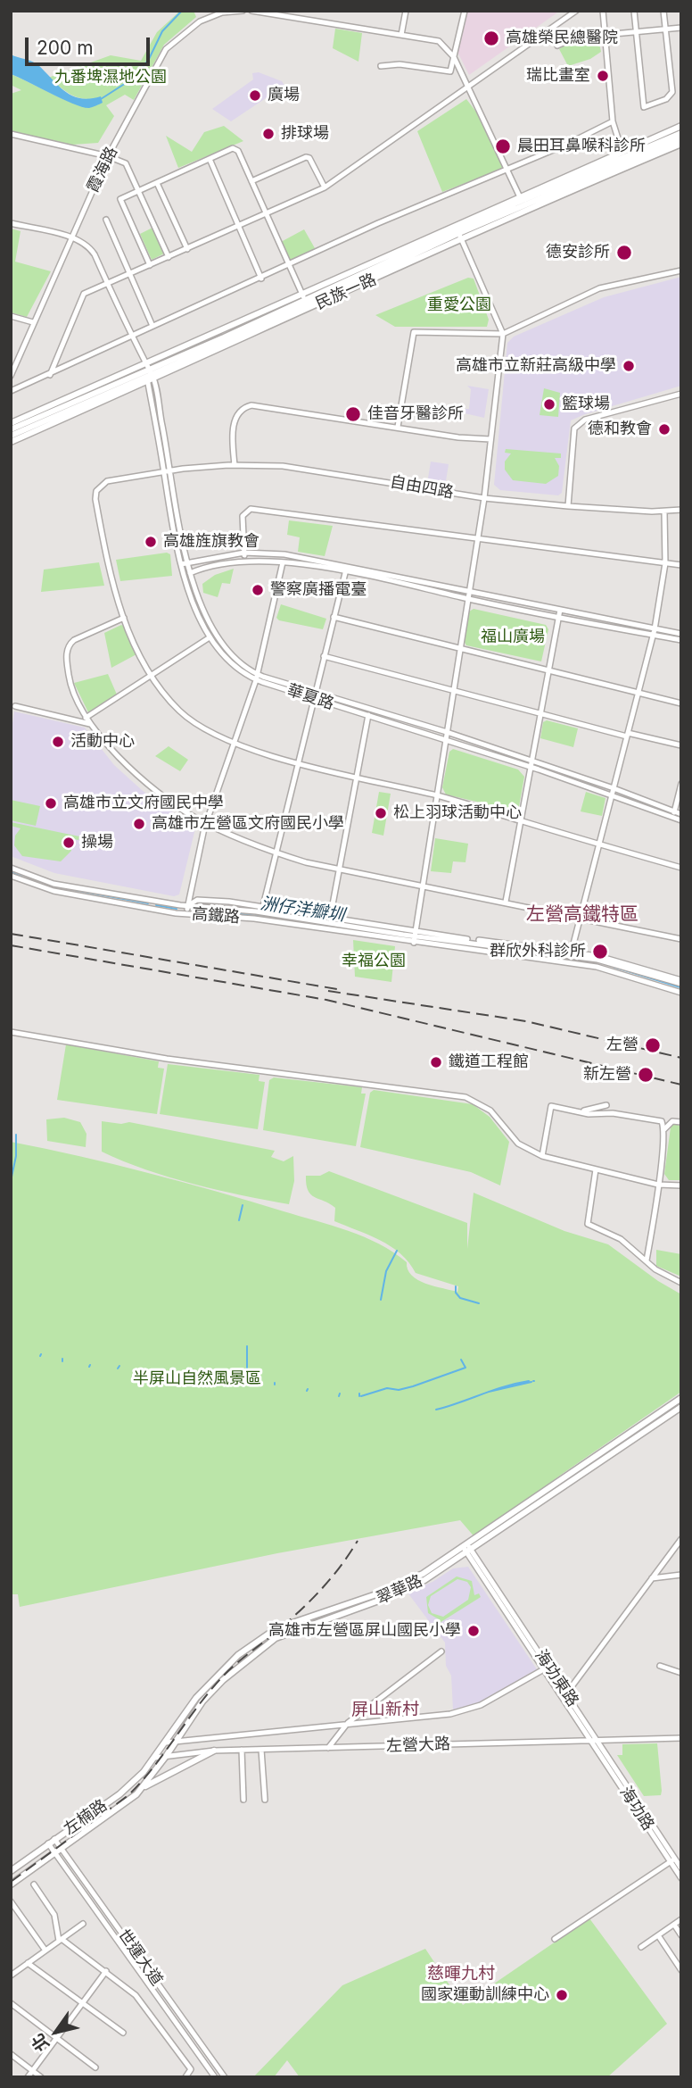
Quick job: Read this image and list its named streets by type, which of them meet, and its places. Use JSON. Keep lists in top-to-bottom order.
{
  "streets": {
    "main road": ["民族一路", "翠華路", "左楠路"],
    "street": [
      "霞海路",
      "自由四路",
      "華夏路",
      "高鐵路",
      "海功東路",
      "左營大路",
      "海功路",
      "世運大道"
    ]
  },
  "crossings": [
    ["民族一路", "華夏路"],
    ["自由四路", "華夏路"],
    ["翠華路", "海功東路"],
    ["翠華路", "左營大路"],
    ["翠華路", "左楠路"],
    ["海功東路", "左營大路"],
    ["海功東路", "海功路"],
    ["左營大路", "海功路"],
    ["左營大路", "左楠路"],
    ["左楠路", "世運大道"]
  ],
  "districts": ["左營高鐵特區", "屏山新村", "慈暉九村"],
  "water": ["洲仔洋瓣圳"],
  "parks": [
    "九番埤濕地公園",
    "重愛公園",
    "福山廣場",
    "幸福公園",
    "半屏山自然風景區"
  ],
  "places": [
    "高雄榮民總醫院",
    "瑞比畫室",
    "廣場",
    "排球場",
    "晨田耳鼻喉科診所",
    "德安診所",
    "高雄市立新莊高級中學",
    "籃球場",
    "佳音牙醫診所",
    "德和教會",
    "高雄旌旗教會",
    "警察廣播電臺",
    "活動中心",
    "高雄市立文府國民中學",
    "松上羽球活動中心",
    "高雄市左營區文府國民小學",
    "操場",
    "群欣外科診所",
    "左營",
    "鐵道工程館",
    "新左營",
    "高雄市左營區屏山國民小學",
    "國家運動訓練中心"
  ],
  "scale_bar": "200 m",
  "north": "bottom left"
}
